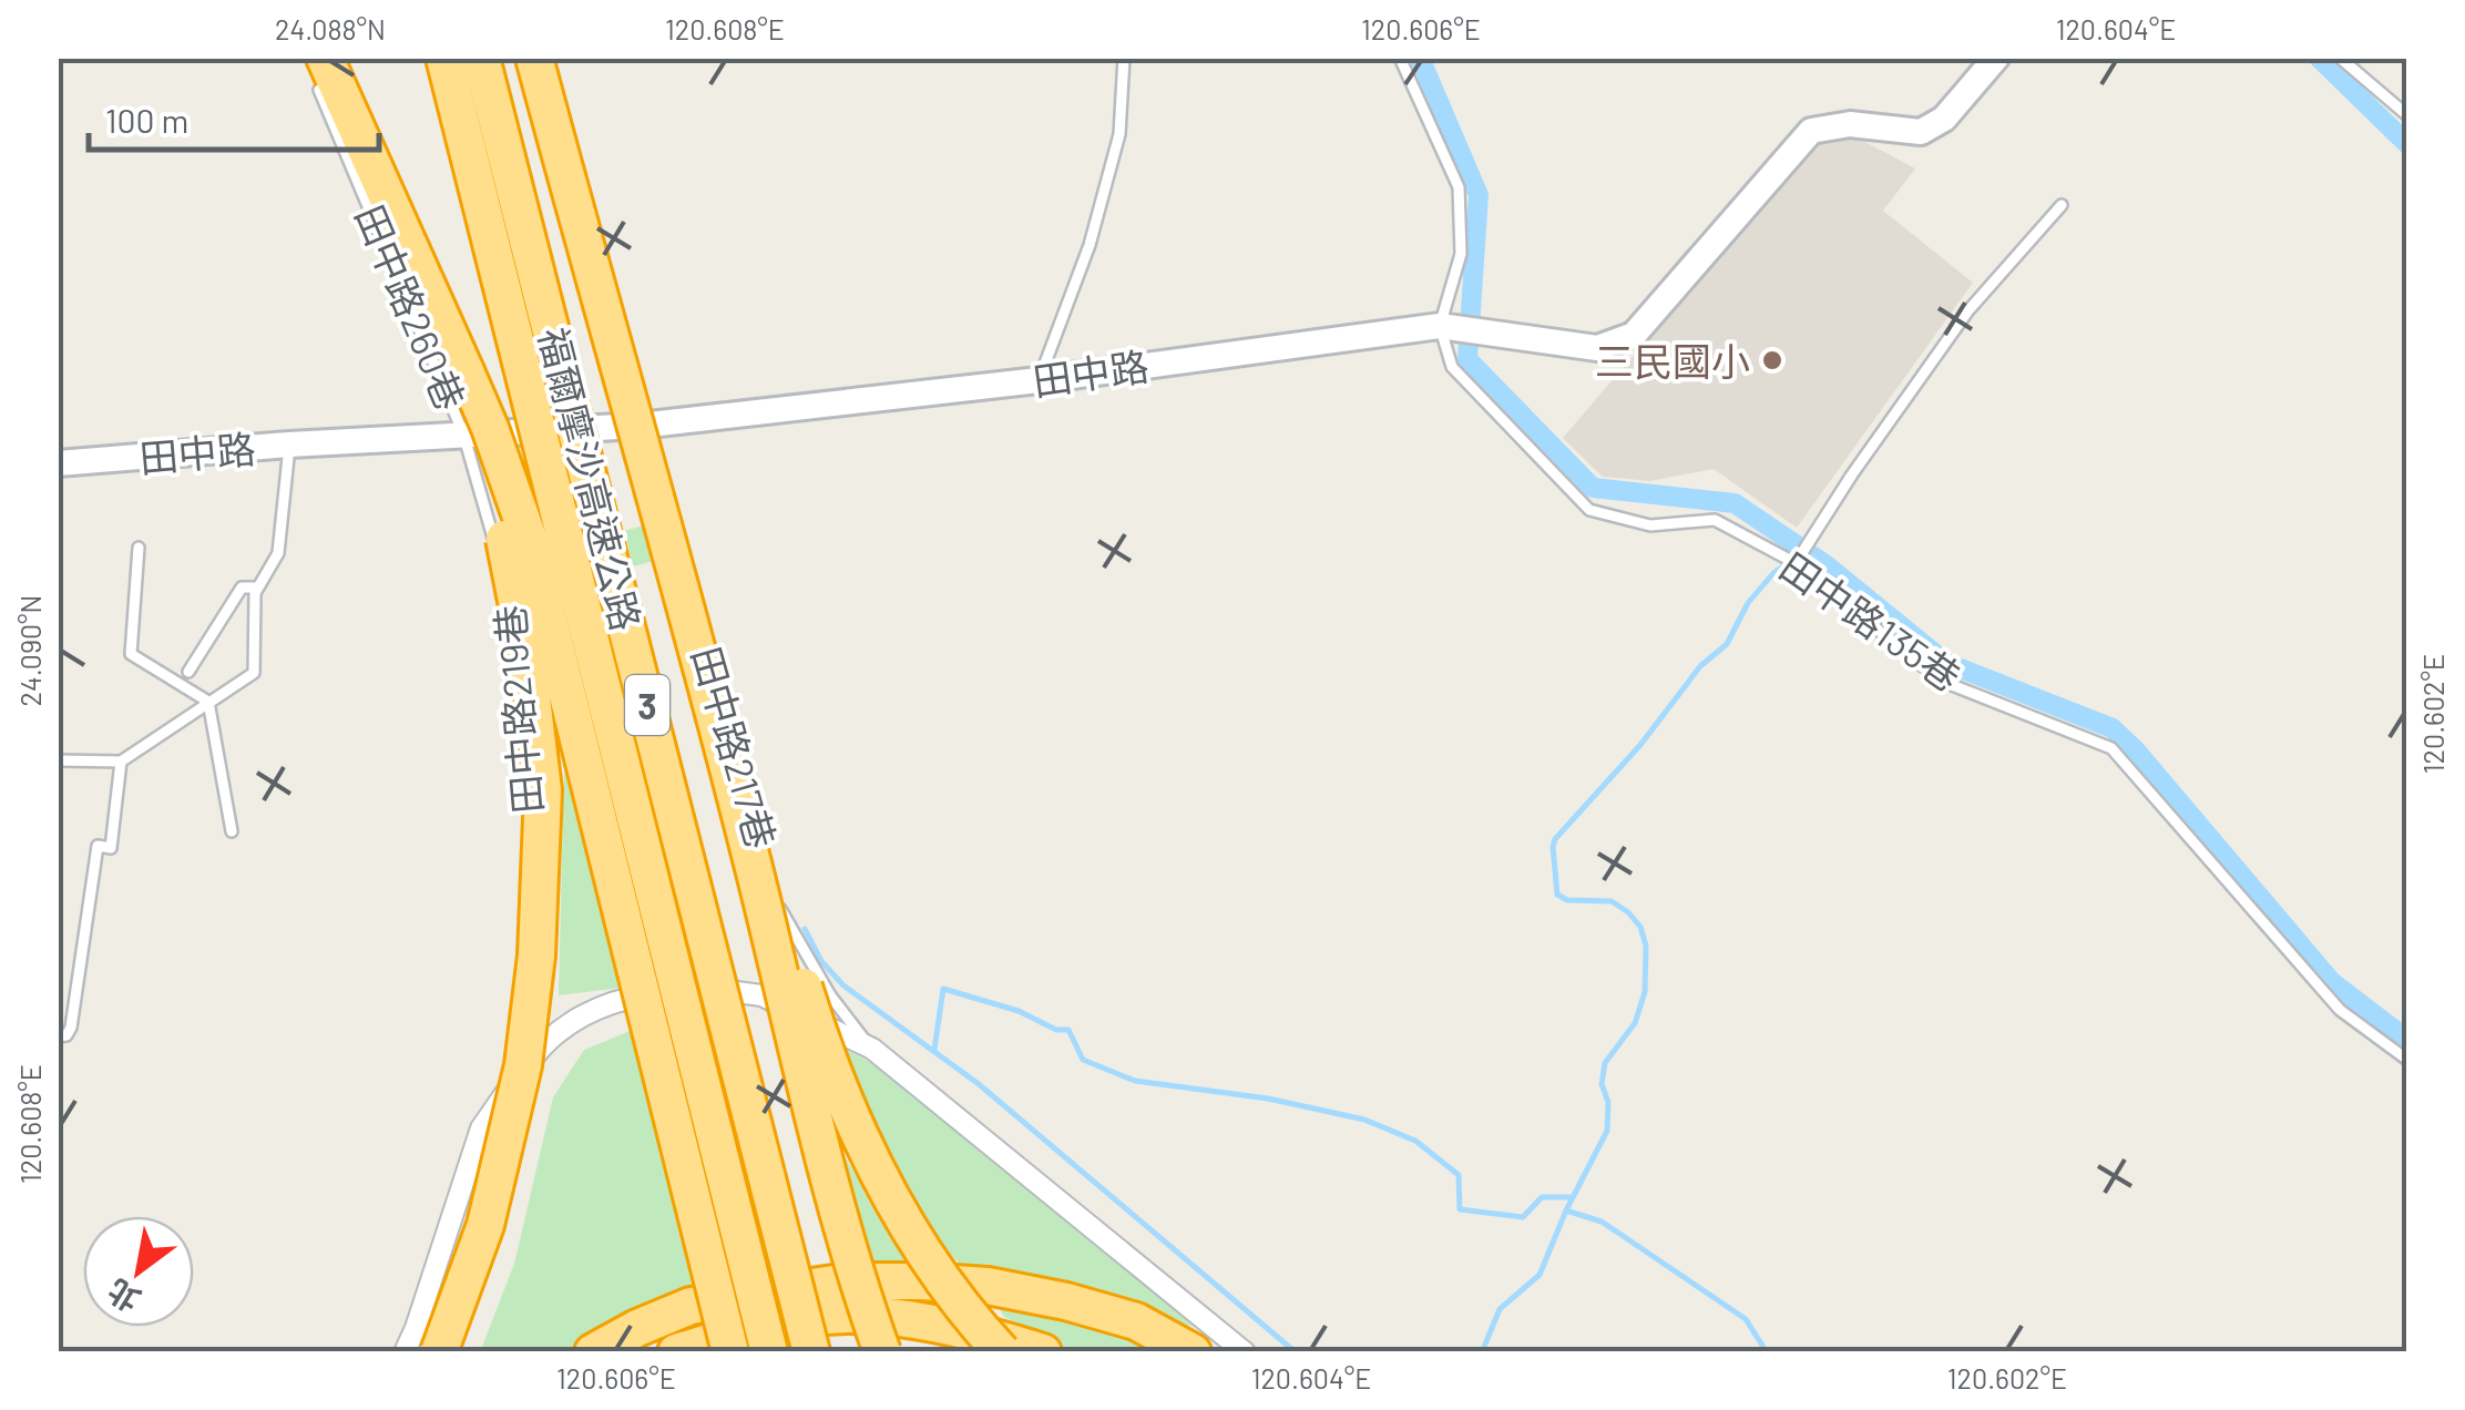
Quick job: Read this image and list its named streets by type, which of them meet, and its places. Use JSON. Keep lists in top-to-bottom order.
{
  "streets": {
    "highway": ["福爾摩沙高速公路", "3"],
    "street": ["田中路"],
    "lane": [
      "田中路260巷",
      "田中路135巷",
      "田中路219巷",
      "田中路217巷"
    ]
  },
  "crossings": [
    ["田中路260巷", "田中路"],
    ["田中路260巷", "田中路219巷"],
    ["田中路", "田中路135巷"],
    ["田中路", "田中路219巷"],
    ["田中路", "田中路217巷"]
  ],
  "places": ["三民國小"],
  "scale_bar": "100 m",
  "north": "bottom left",
  "coordinates": [
    "24.088°N",
    "120.608°E",
    "120.606°E",
    "120.604°E",
    "24.090°N",
    "120.602°E"
  ]
}
